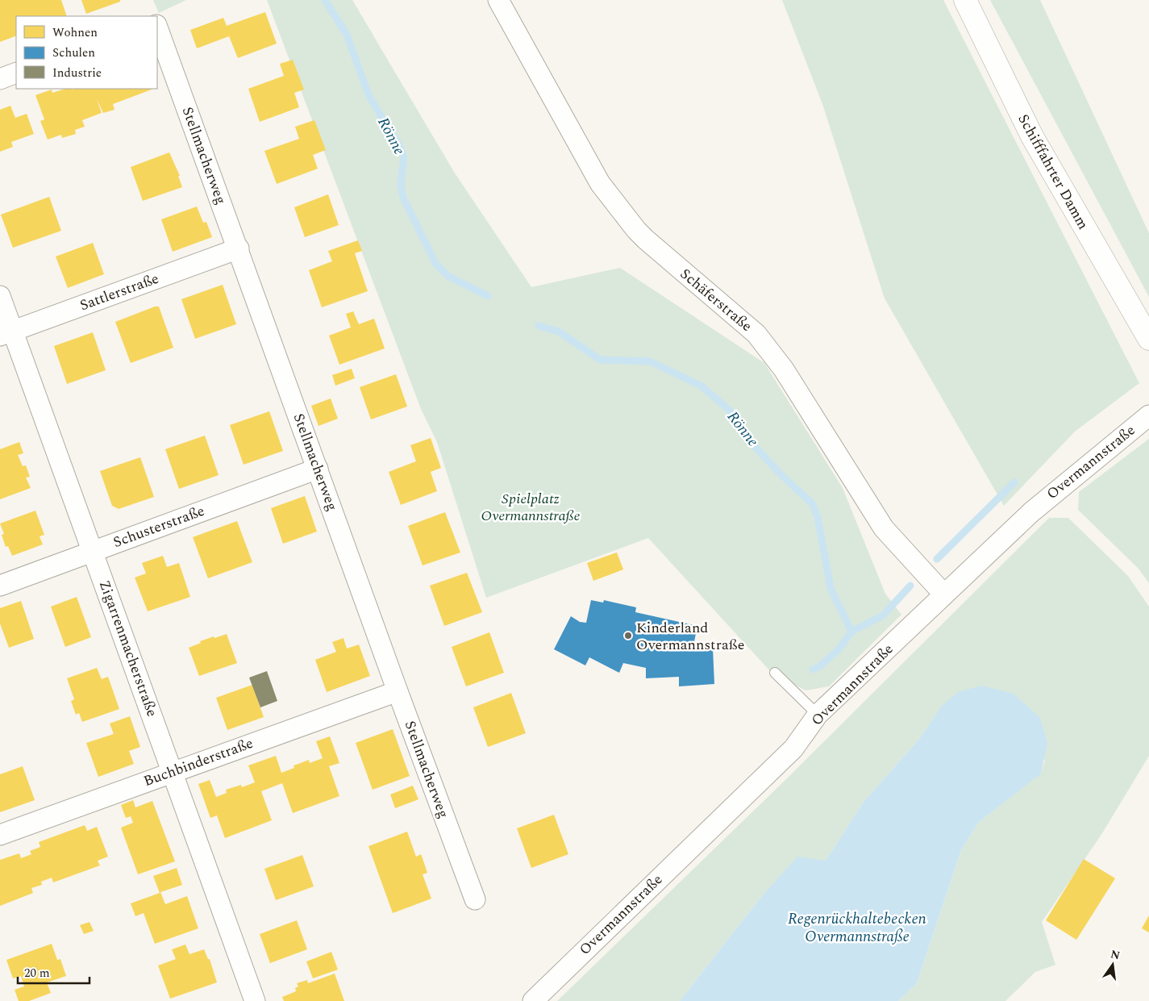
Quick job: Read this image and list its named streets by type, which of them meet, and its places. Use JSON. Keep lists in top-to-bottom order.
{
  "streets": {
    "main road": ["Schifffahrter Damm"],
    "street": [
      "Stellmacherweg",
      "Sattlerstraße",
      "Schäferstraße",
      "Overmannstraße",
      "Schusterstraße",
      "Zigarrenmacherstraße",
      "Buchbinderstraße"
    ]
  },
  "crossings": [
    ["Stellmacherweg", "Sattlerstraße"],
    ["Stellmacherweg", "Schusterstraße"],
    ["Stellmacherweg", "Buchbinderstraße"],
    ["Sattlerstraße", "Zigarrenmacherstraße"],
    ["Schäferstraße", "Overmannstraße"],
    ["Schusterstraße", "Zigarrenmacherstraße"],
    ["Zigarrenmacherstraße", "Buchbinderstraße"]
  ],
  "water": ["Rönne", "Regenrückhaltebecken Overmannstraße"],
  "parks": ["Spielplatz Overmannstraße"],
  "places": ["Kinderland Overmannstraße"],
  "legend": ["Wohnen", "Schulen", "Industrie"],
  "scale_bar": "20 m",
  "north": "top"
}
